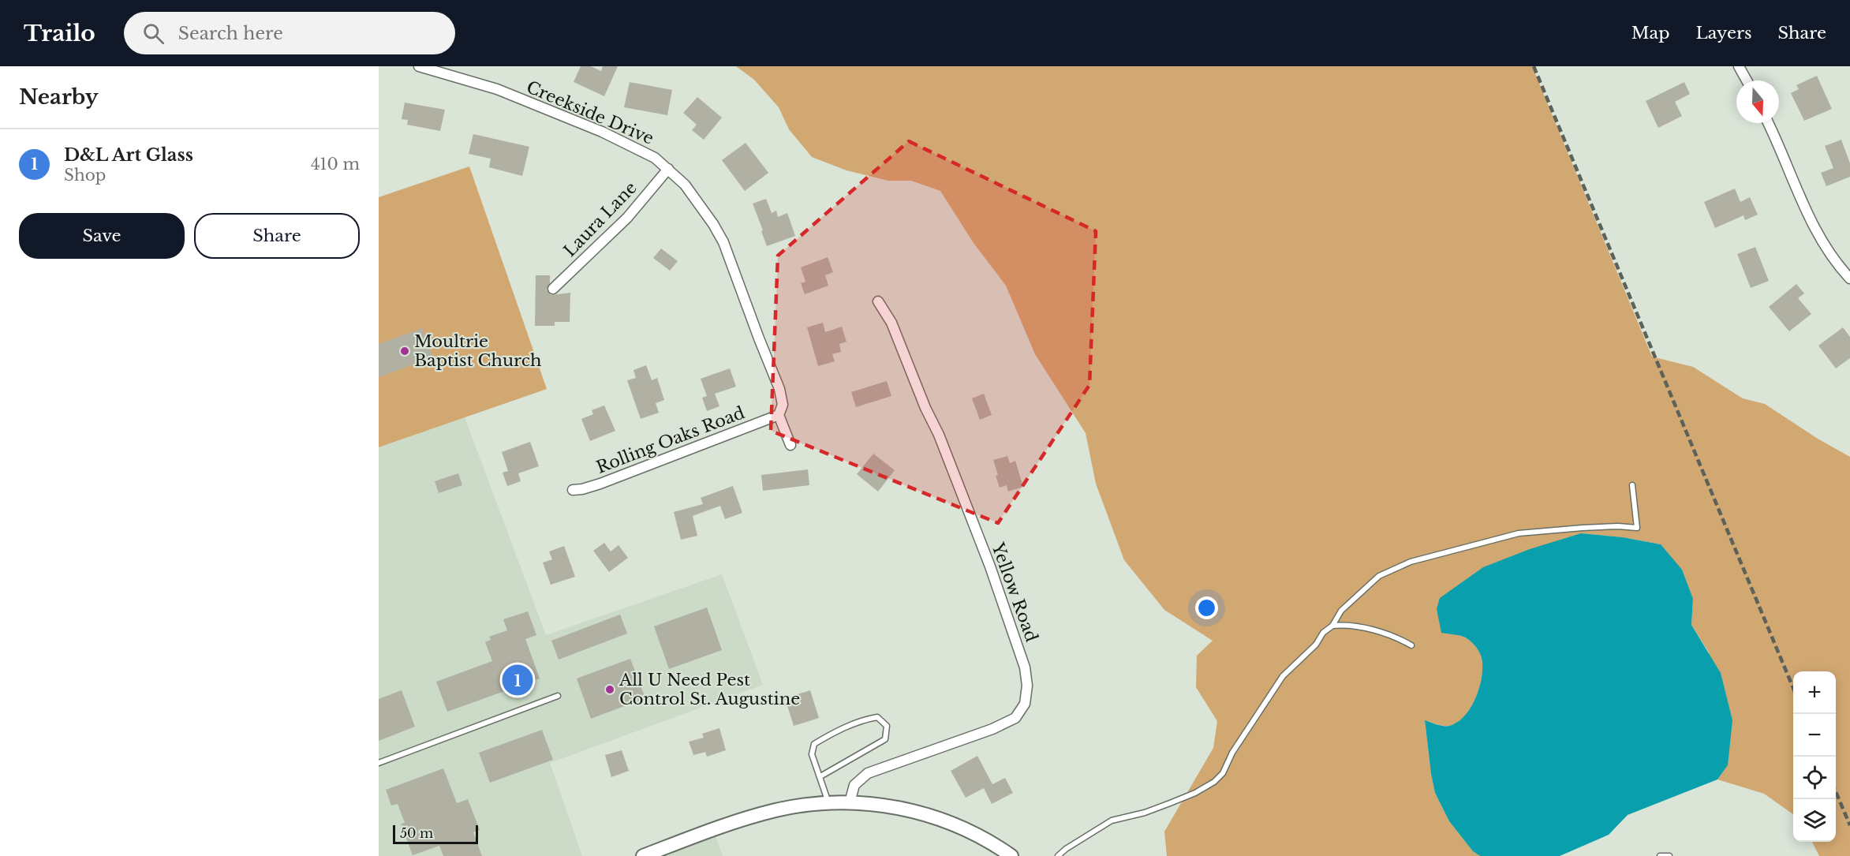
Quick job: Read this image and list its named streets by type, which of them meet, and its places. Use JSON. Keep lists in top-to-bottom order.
{
  "streets": {
    "street": [
      "Creekside Drive",
      "Laura Lane",
      "Rolling Oaks Road",
      "Yellow Road"
    ]
  },
  "crossings": [
    ["Creekside Drive", "Laura Lane"],
    ["Creekside Drive", "Rolling Oaks Road"]
  ],
  "places": ["Moultrie Baptist Church", "All U Need Pest Control St. Augustine"],
  "scale_bar": "50 m",
  "north": "bottom",
  "page": {
    "header": "Trailo",
    "search": "Search here",
    "nav": ["Map", "Layers", "Share"],
    "heading": "Nearby",
    "list": [
      {
        "mark": "1",
        "name": "D&L Art Glass",
        "note": "Shop",
        "value": "410 m"
      }
    ],
    "buttons": ["Save", "Share"],
    "pins": "1",
    "map_buttons": ["+", "−"],
    "scale": "50 m"
  }
}
